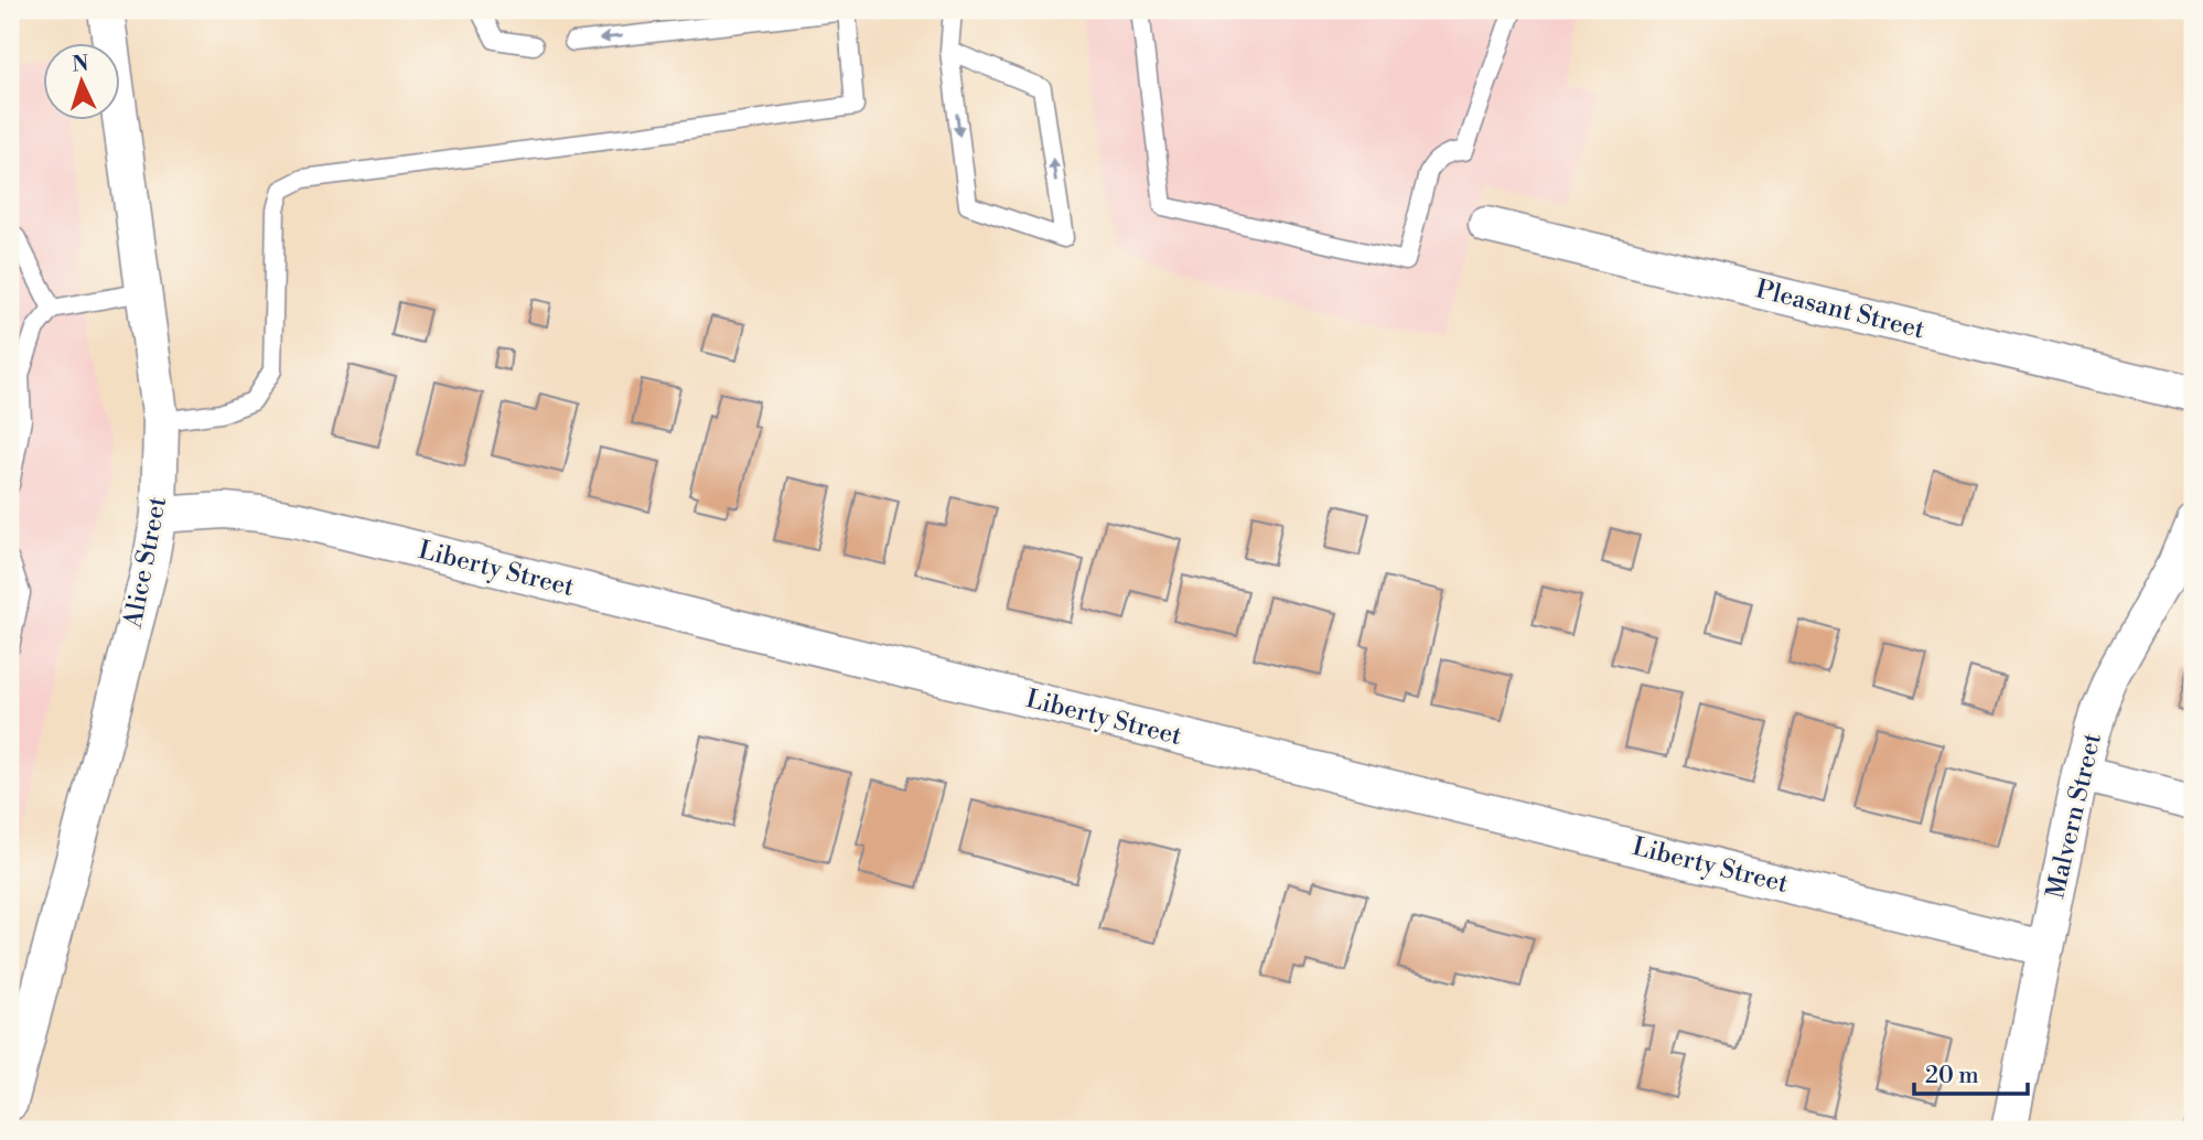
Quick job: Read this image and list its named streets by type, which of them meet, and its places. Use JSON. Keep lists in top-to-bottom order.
{
  "streets": {
    "street": [
      "Pleasant Street",
      "Alice Street",
      "Liberty Street",
      "Malvern Street"
    ]
  },
  "crossings": [
    ["Alice Street", "Liberty Street"],
    ["Liberty Street", "Malvern Street"]
  ],
  "scale_bar": "20 m",
  "north": "top"
}
